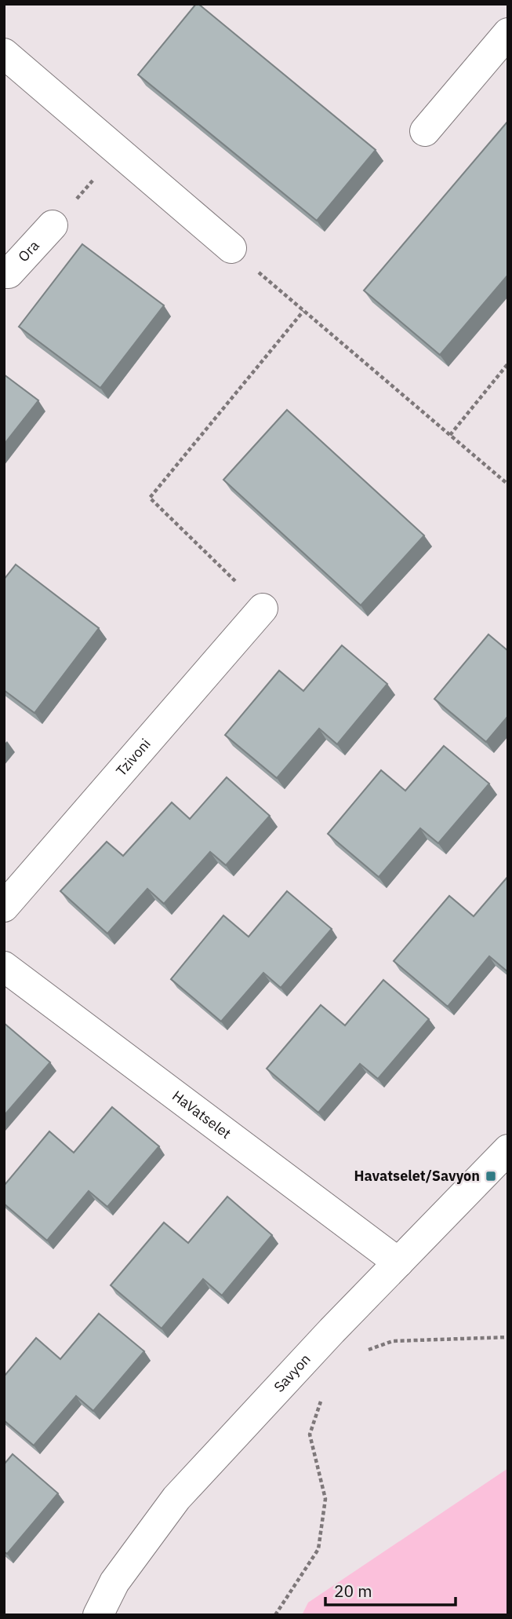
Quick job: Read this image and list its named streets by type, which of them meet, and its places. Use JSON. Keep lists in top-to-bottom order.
{
  "streets": {
    "street": [
      "Ora",
      "Tzivoni",
      "HaVatselet",
      "Savyon"
    ]
  },
  "crossings": [
    ["HaVatselet", "Savyon"]
  ],
  "places": {
    "transit": ["Havatselet/Savyon"]
  },
  "scale_bar": "20 m"
}
